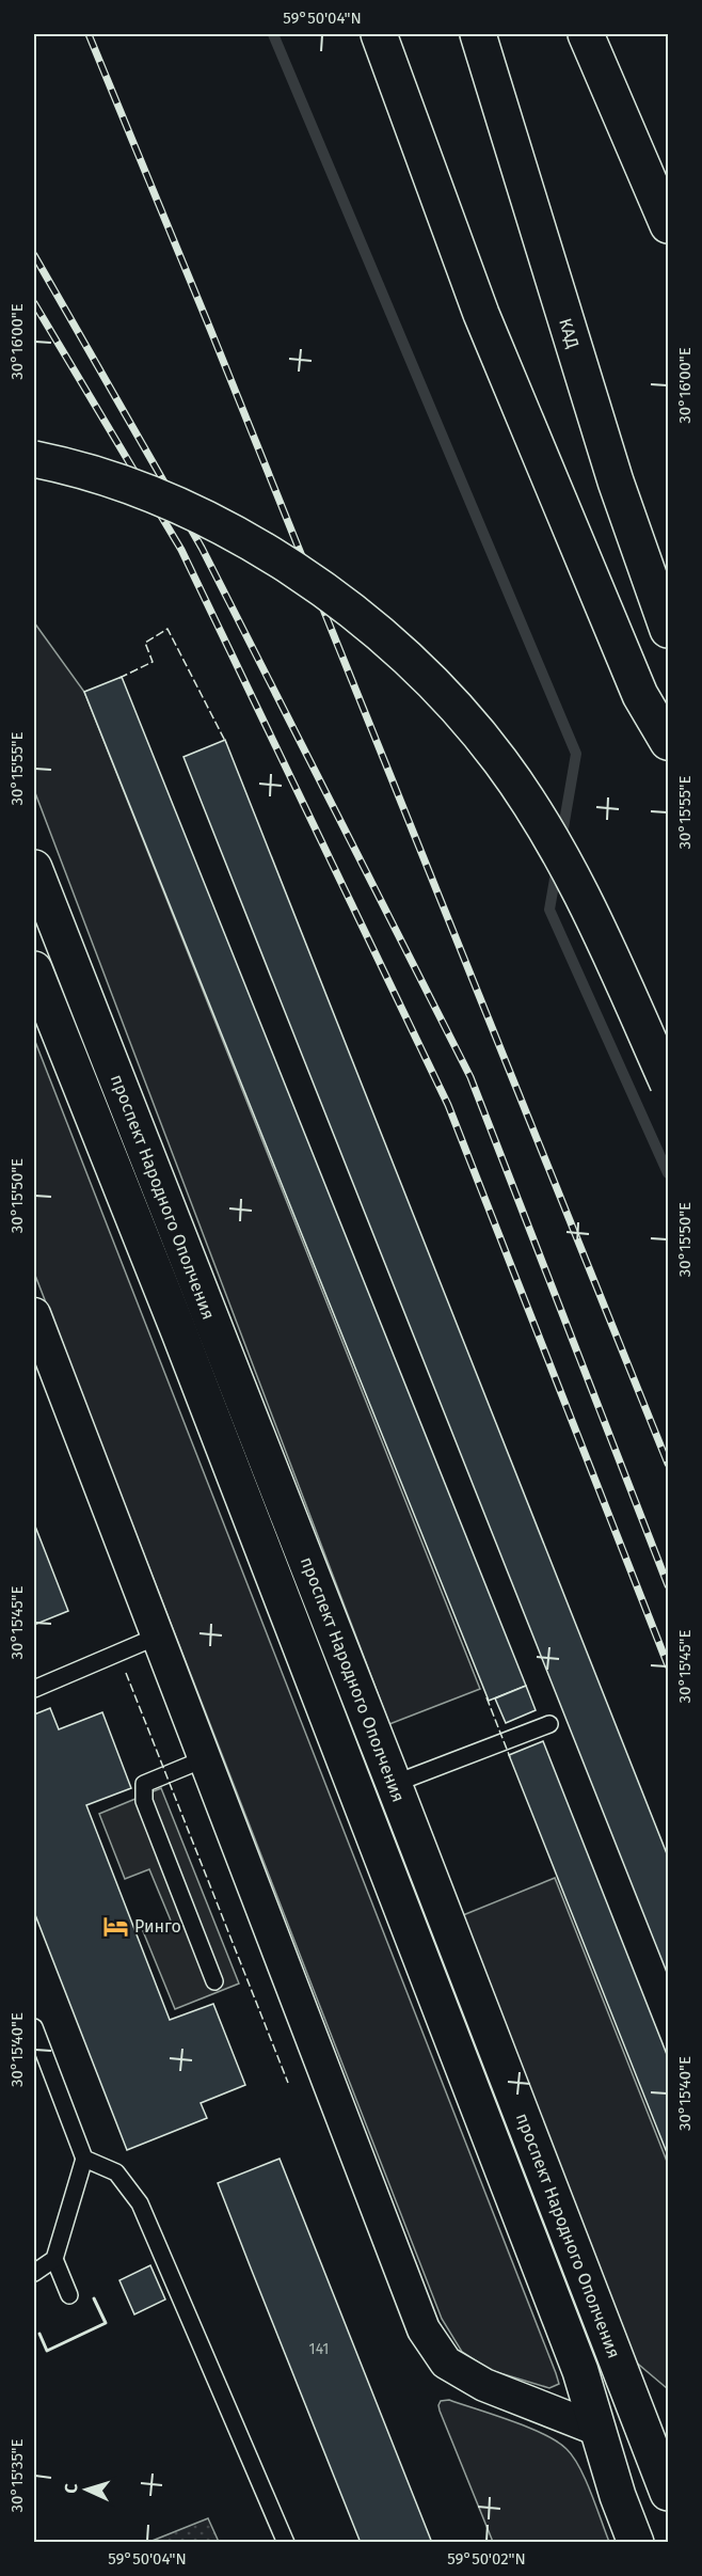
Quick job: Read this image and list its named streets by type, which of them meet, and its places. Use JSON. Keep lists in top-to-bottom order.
{
  "streets": {
    "main road": ["КАД", "проспект Народного Ополчения"]
  },
  "places": {
    "hotel": ["Ринго"]
  },
  "house_numbers": ["141"],
  "north": "left",
  "coordinates": [
    "59°50'04\"N",
    "30°16'00\"E",
    "30°15'55\"E",
    "30°15'50\"E",
    "30°15'45\"E",
    "30°15'40\"E",
    "30°15'35\"E",
    "59°50'02\"N"
  ]
}
